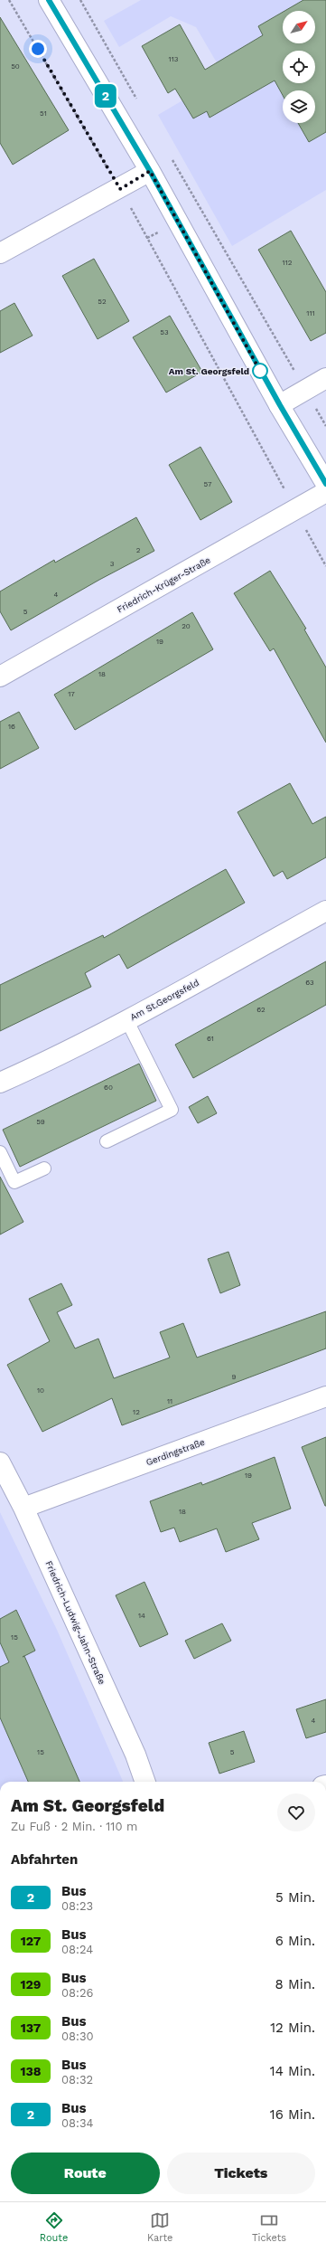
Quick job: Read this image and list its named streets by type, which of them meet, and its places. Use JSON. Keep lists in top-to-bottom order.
{
  "streets": {
    "street": [
      "Friedrich-Krüger-Straße",
      "Am St.Georgsfeld",
      "Gerdingstraße",
      "Friedrich-Ludwig-Jahn-Straße"
    ]
  },
  "crossings": [
    ["Gerdingstraße", "Friedrich-Ludwig-Jahn-Straße"]
  ],
  "places": ["Am St. Georgsfeld"],
  "lines": ["bus line 2"],
  "house_numbers": [
    "113",
    "50",
    "51",
    "112",
    "52",
    "111",
    "53",
    "57",
    "2",
    "3",
    "4",
    "5",
    "20",
    "19",
    "18",
    "17",
    "16",
    "63",
    "62",
    "61",
    "60",
    "59",
    "9",
    "10",
    "11",
    "12",
    "19",
    "18",
    "14",
    "15",
    "4",
    "15",
    "5"
  ],
  "north": "top right",
  "page": {
    "on_map": "2",
    "heading": [
      ["Am St. Georgsfeld", "Zu Fuß · 2 Min. · 110 m"],
      "Abfahrten"
    ],
    "list": [
      {
        "mark": "2",
        "name": "Bus",
        "note": "08:23",
        "value": "5 Min."
      },
      {
        "mark": "127",
        "name": "Bus",
        "note": "08:24",
        "value": "6 Min."
      },
      {
        "mark": "129",
        "name": "Bus",
        "note": "08:26",
        "value": "8 Min."
      },
      {
        "mark": "137",
        "name": "Bus",
        "note": "08:30",
        "value": "12 Min."
      },
      {
        "mark": "138",
        "name": "Bus",
        "note": "08:32",
        "value": "14 Min."
      },
      {
        "mark": "2",
        "name": "Bus",
        "note": "08:34",
        "value": "16 Min."
      }
    ],
    "buttons": ["Route", "Tickets"],
    "tabs": ["Route", "Karte", "Tickets"]
  }
}
